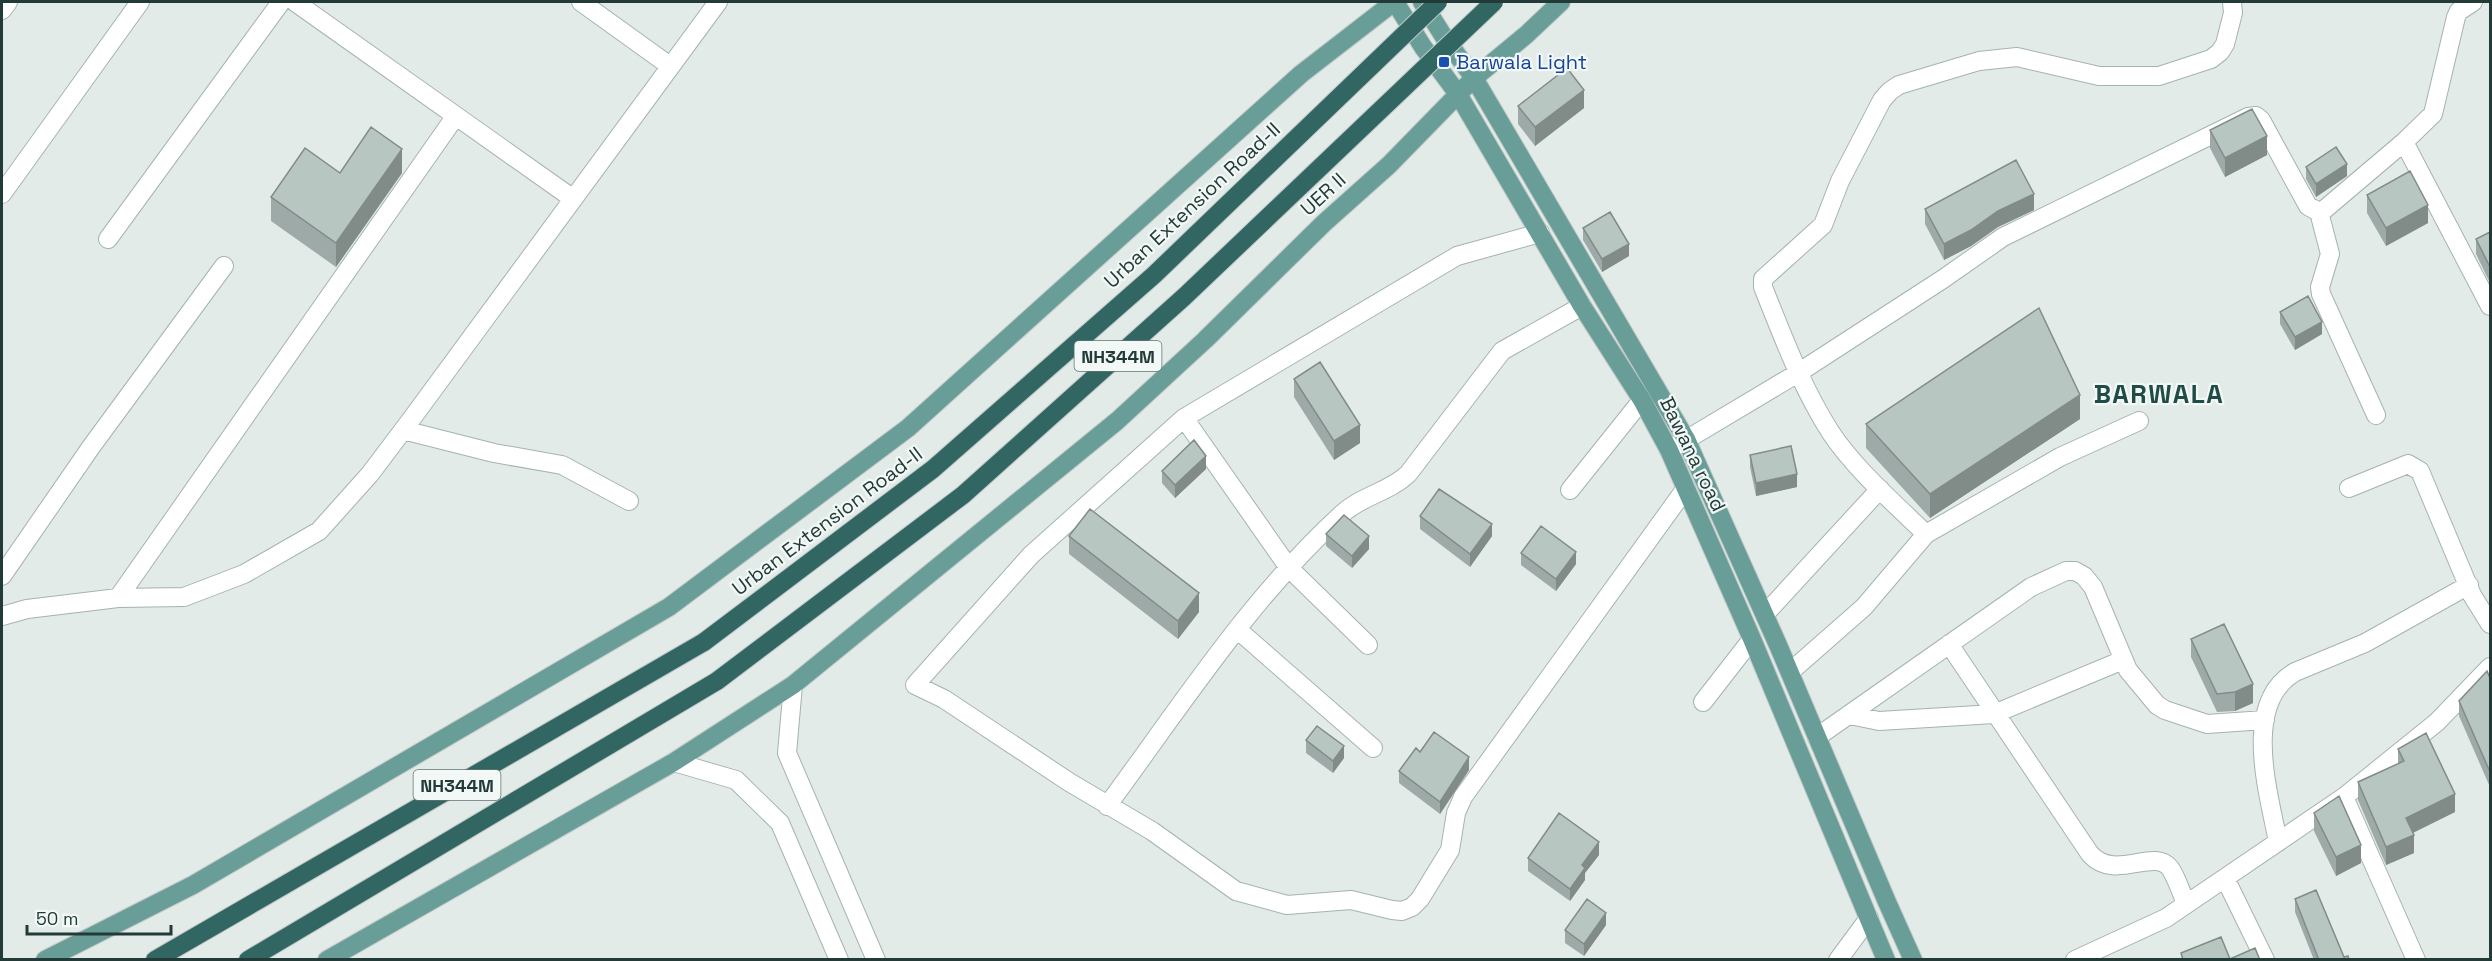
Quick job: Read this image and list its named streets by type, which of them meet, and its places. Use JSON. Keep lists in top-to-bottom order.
{
  "streets": {
    "highway": ["Urban Extension Road-II", "NH344M"],
    "main road": ["UER II", "Bawana road"]
  },
  "crossings": [
    ["UER II", "Bawana road"]
  ],
  "districts": ["BARWALA"],
  "places": {
    "transit": ["Barwala Light"]
  },
  "scale_bar": "50 m"
}
